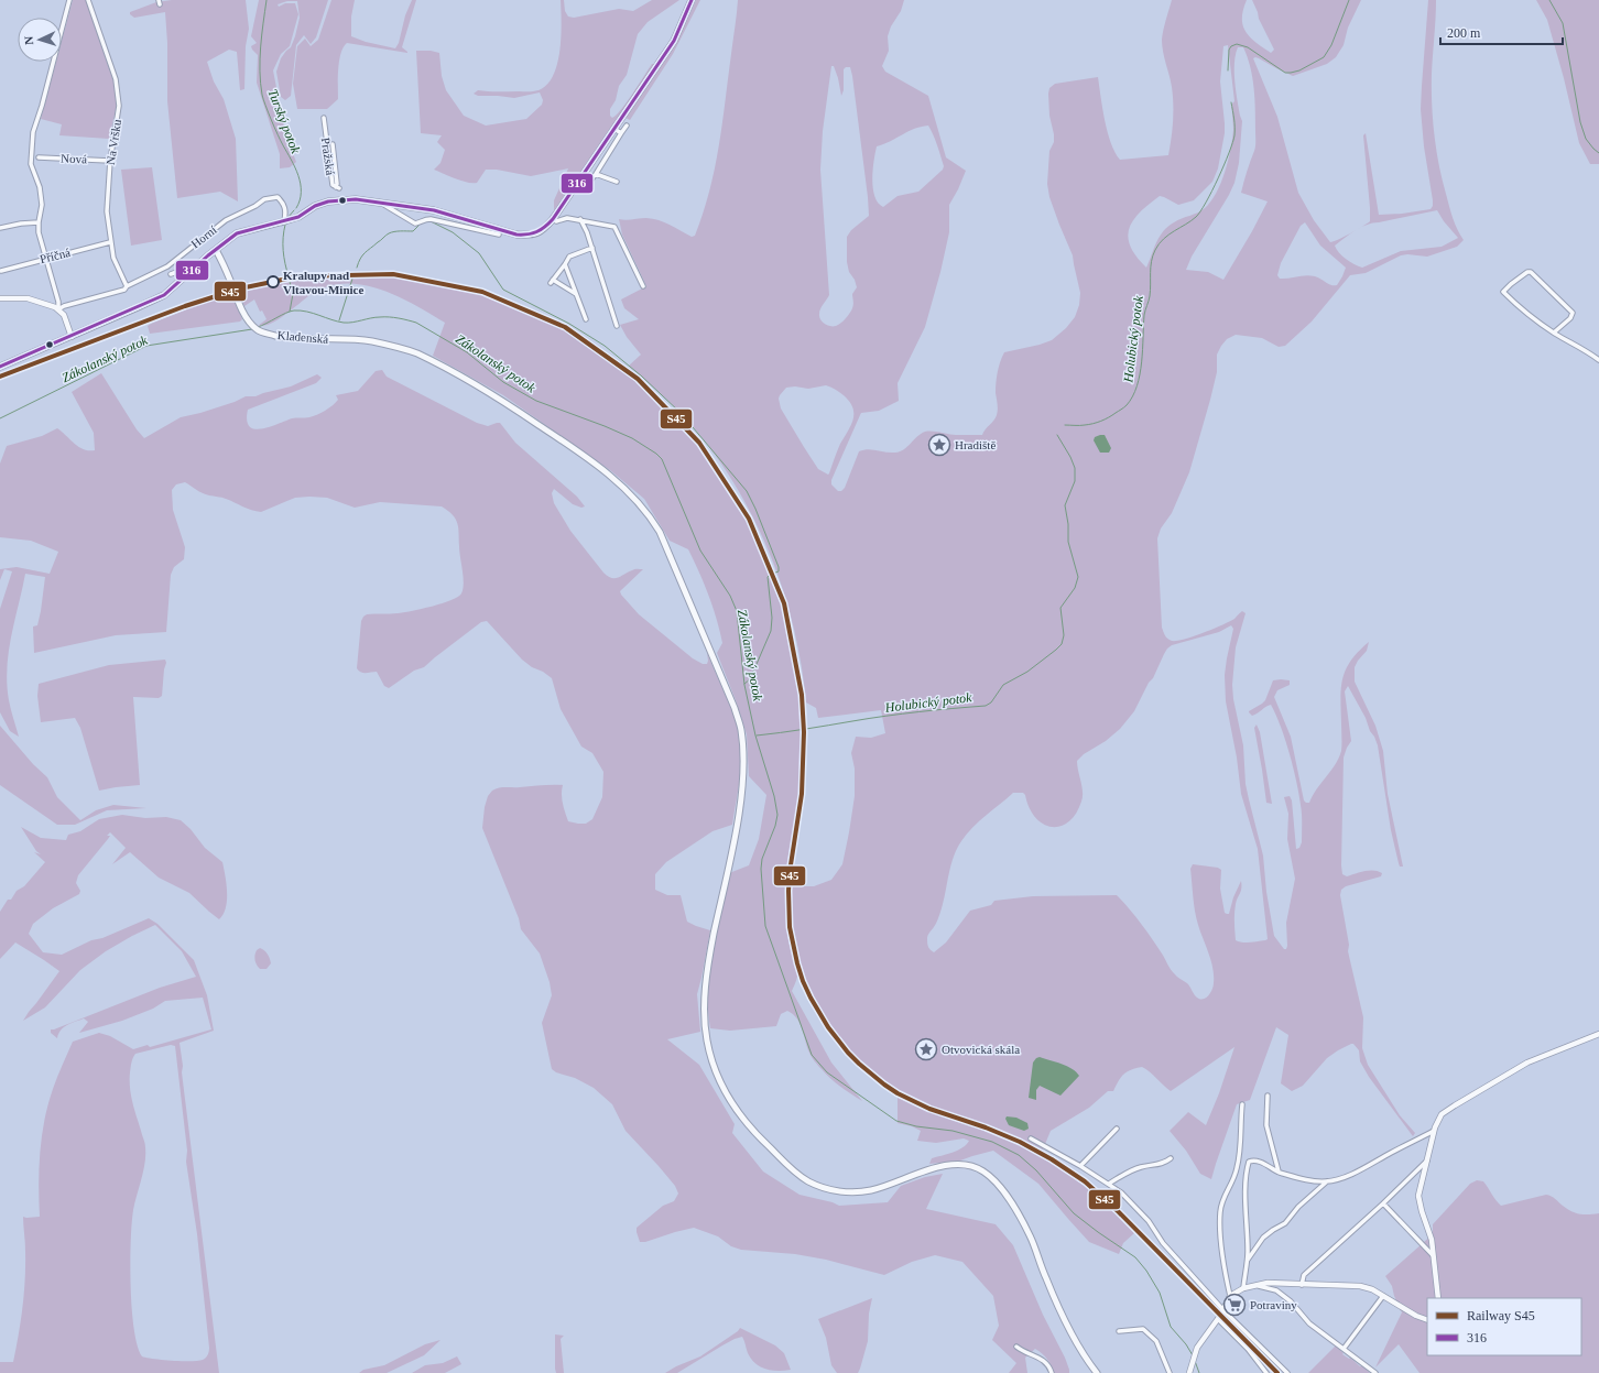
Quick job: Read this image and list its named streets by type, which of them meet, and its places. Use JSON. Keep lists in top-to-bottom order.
{
  "streets": {
    "main road": ["Kladenská"],
    "street": [
      "Na Vršku",
      "Pražská",
      "Nová",
      "Horní",
      "Příčná"
    ]
  },
  "crossings": [
    ["Na Vršku", "Nová"],
    ["Na Vršku", "Horní"],
    ["Na Vršku", "Příčná"]
  ],
  "water": ["Turský potok", "Holubický potok", "Zákolanský potok"],
  "places": {
    "other": ["Kralupy nad Vltavou-Minice"],
    "place": ["Hradiště", "Otvovická skála"],
    "supermarket": ["Potraviny"]
  },
  "lines": ["transit line 316", "rail line S45"],
  "legend": ["Railway S45", "316"],
  "scale_bar": "200 m",
  "north": "left"
}
